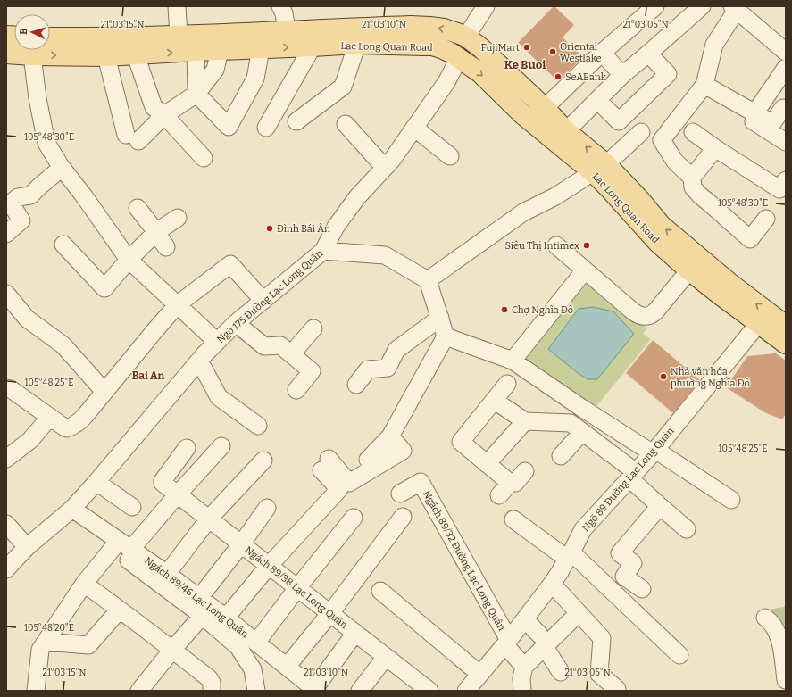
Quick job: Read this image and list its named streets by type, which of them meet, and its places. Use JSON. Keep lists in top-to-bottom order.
{
  "streets": {
    "main road": ["Lac Long Quan Road"],
    "street": [
      "Ngõ 175 Đường Lạc Long Quân",
      "Ngõ 89 Đường Lạc Long Quân",
      "Ngách 89/32 Đường Lạc Long Quân",
      "Ngách 89/38 Lạc Long Quân",
      "Ngách 89/46 Lạc Long Quân"
    ]
  },
  "crossings": [
    ["Lac Long Quan Road", "Ngõ 175 Đường Lạc Long Quân"],
    ["Lac Long Quan Road", "Ngõ 89 Đường Lạc Long Quân"],
    ["Ngõ 175 Đường Lạc Long Quân", "Ngách 89/46 Lạc Long Quân"],
    ["Ngõ 89 Đường Lạc Long Quân", "Ngách 89/32 Đường Lạc Long Quân"]
  ],
  "districts": ["Ke Buoi", "Bai An"],
  "places": [
    "FujiMart",
    "Oriental Westlake",
    "SeABank",
    "Đình Bái Ân",
    "Siêu Thị Intimex",
    "Chợ Nghĩa Đô",
    "Nhà văn hóa phường Nghĩa Đô"
  ],
  "north": "left",
  "coordinates": [
    "21°03'15\"N",
    "21°03'10\"N",
    "21°03'05\"N",
    "105°48'30\"E",
    "105°48'25\"E",
    "105°48'20\"E"
  ]
}
